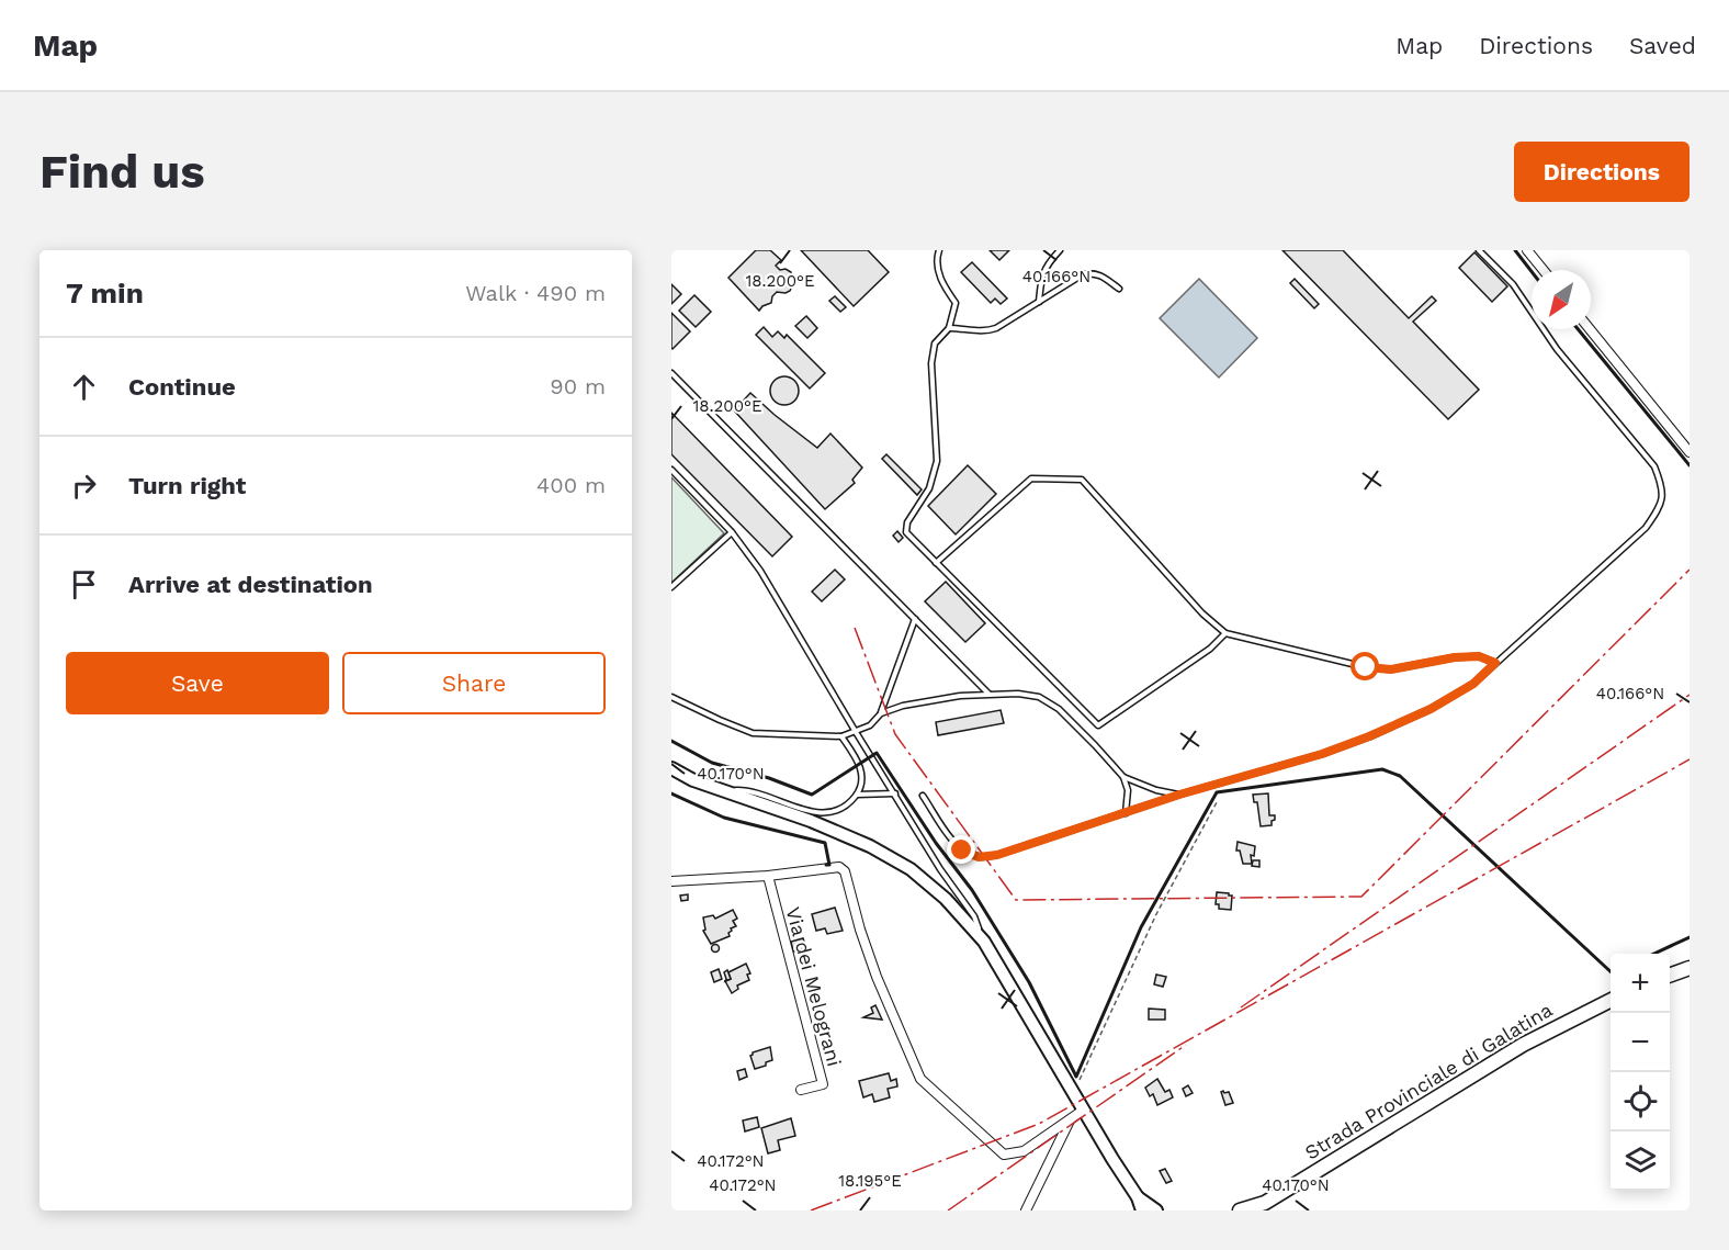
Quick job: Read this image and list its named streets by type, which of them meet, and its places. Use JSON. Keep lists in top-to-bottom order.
{
  "streets": {
    "main road": ["Strada Provinciale di Galatina"],
    "street": ["Via dei Melograni"]
  },
  "north": "bottom left",
  "page": {
    "header": "Map",
    "nav": ["Map", "Directions", "Saved"],
    "buttons": [
      "Directions",
      ["Save", "Share"]
    ],
    "title": "Find us",
    "heading": ["7 min", "Walk · 490 m"],
    "list": [
      ["Continue", "90 m"],
      ["Turn right", "400 m"],
      "Arrive at destination"
    ],
    "map_buttons": ["+", "−"]
  },
  "coordinates": [
    "40.166°N",
    "18.200°E",
    "40.170°N",
    "40.172°N",
    "18.195°E"
  ]
}
